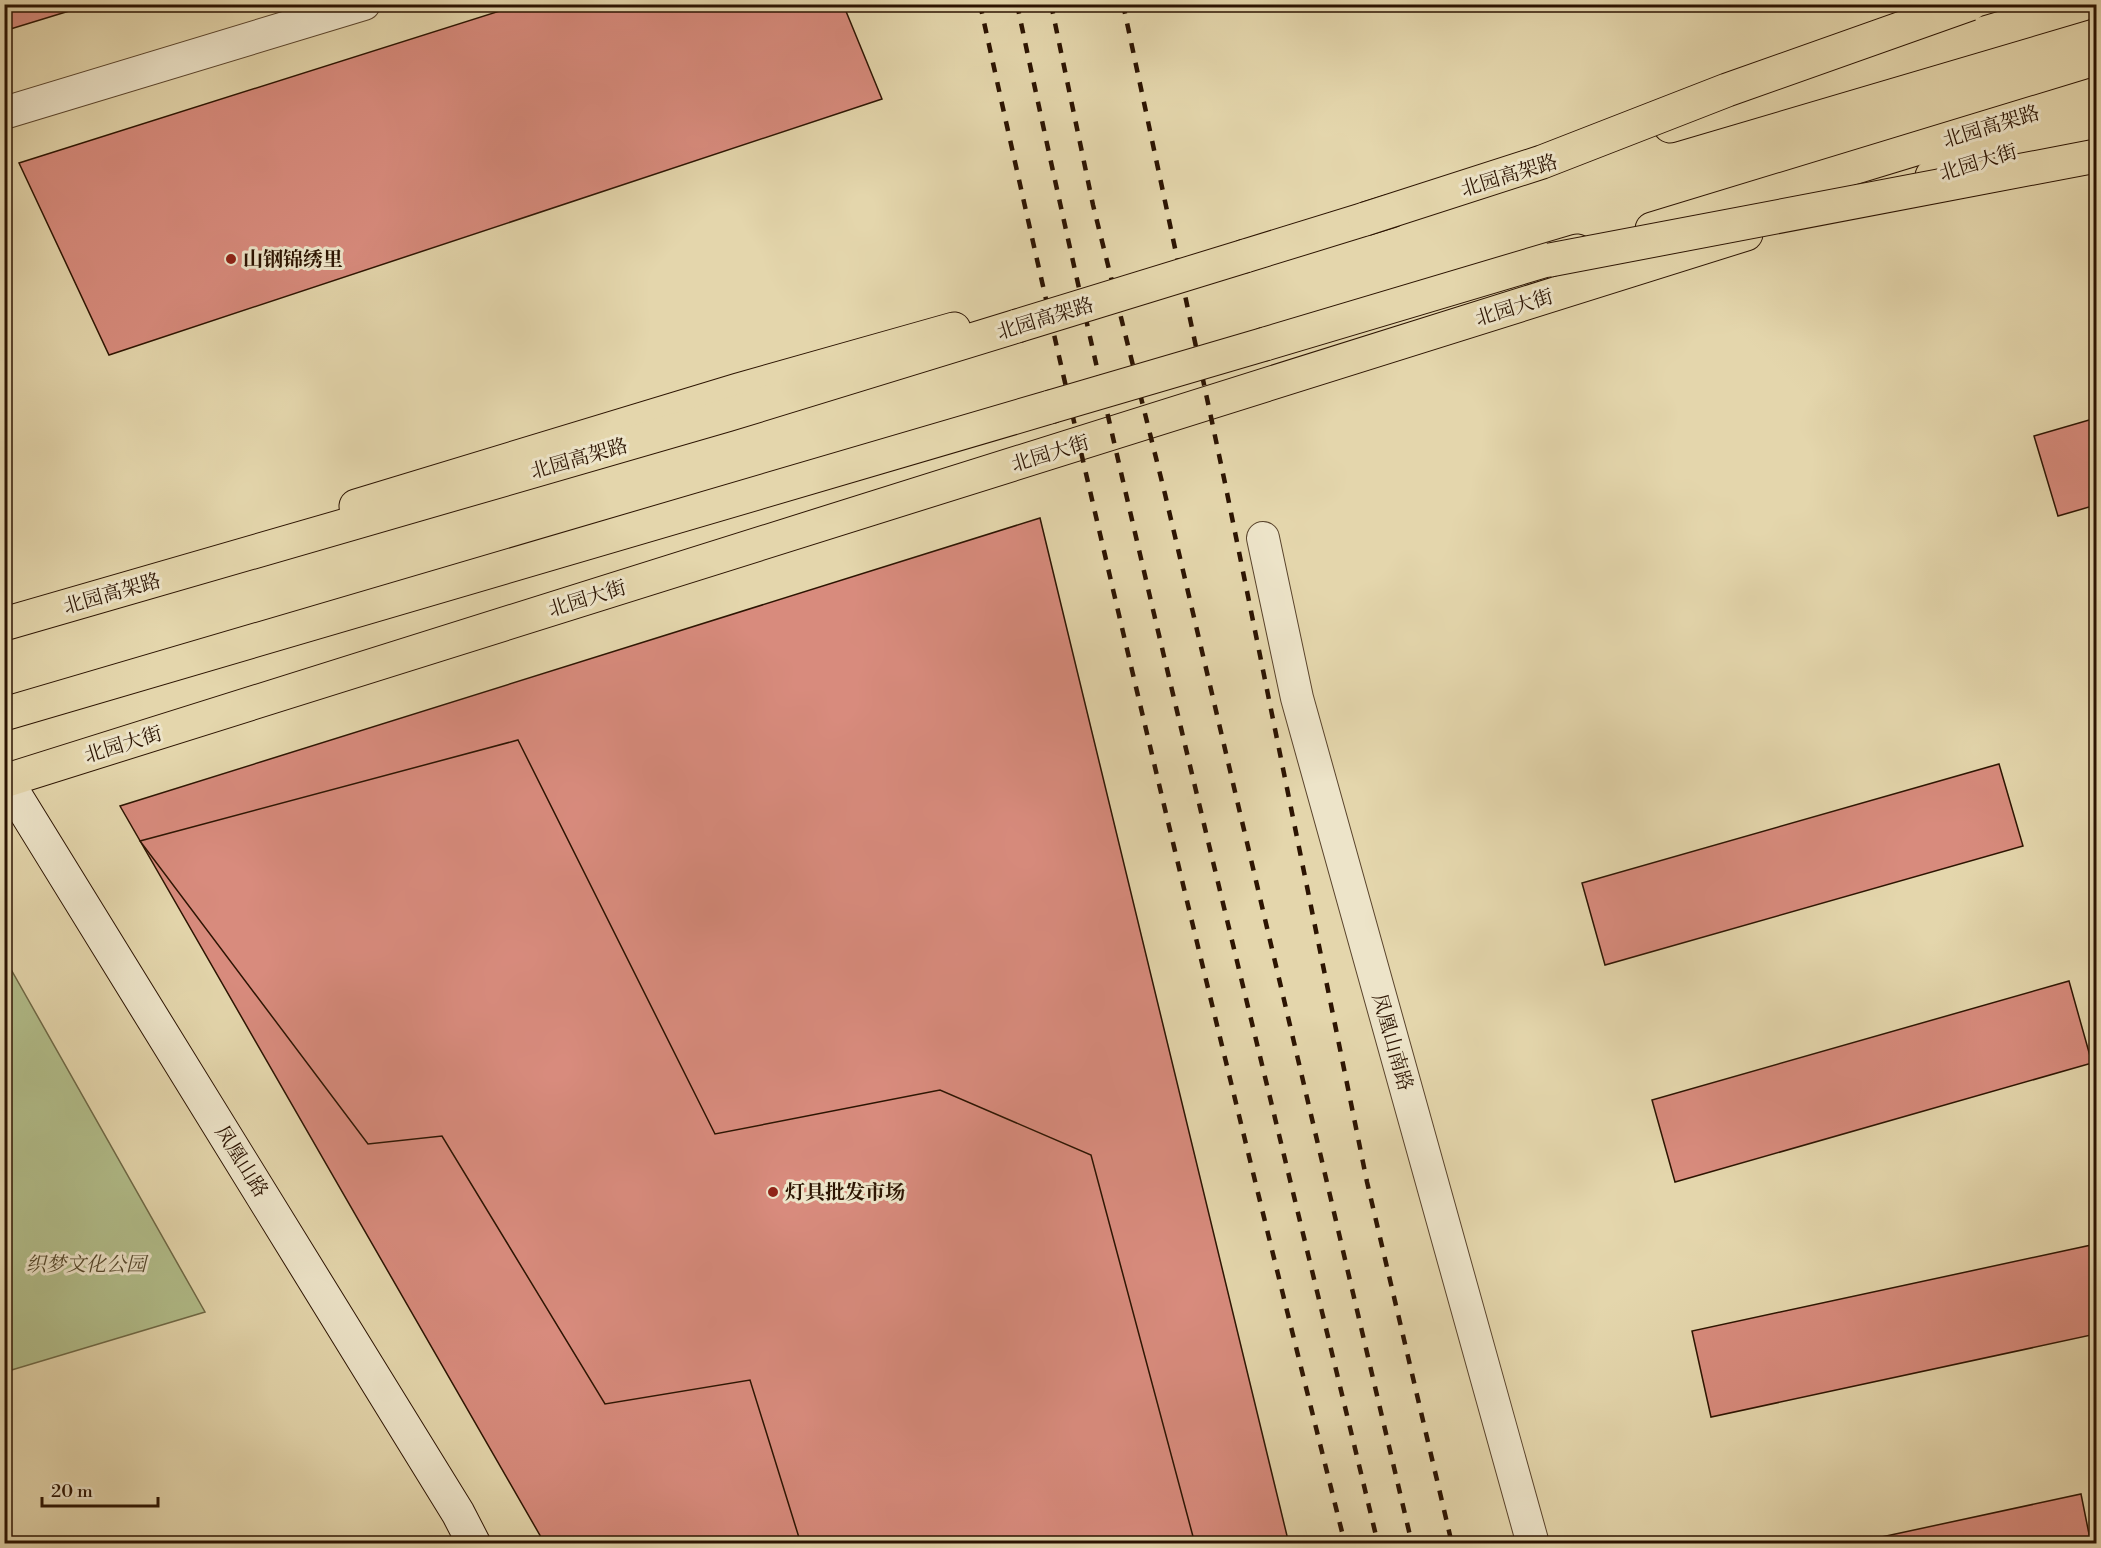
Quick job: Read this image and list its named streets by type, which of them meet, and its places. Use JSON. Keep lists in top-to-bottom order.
{
  "streets": {
    "main road": ["北园高架路", "北园大街", "凤凰山路"],
    "street": ["凤凰山南路"]
  },
  "crossings": [
    ["北园大街", "凤凰山路"]
  ],
  "parks": ["织梦文化公园"],
  "places": ["山钢锦绣里", "灯具批发市场"],
  "scale_bar": "20 m"
}
